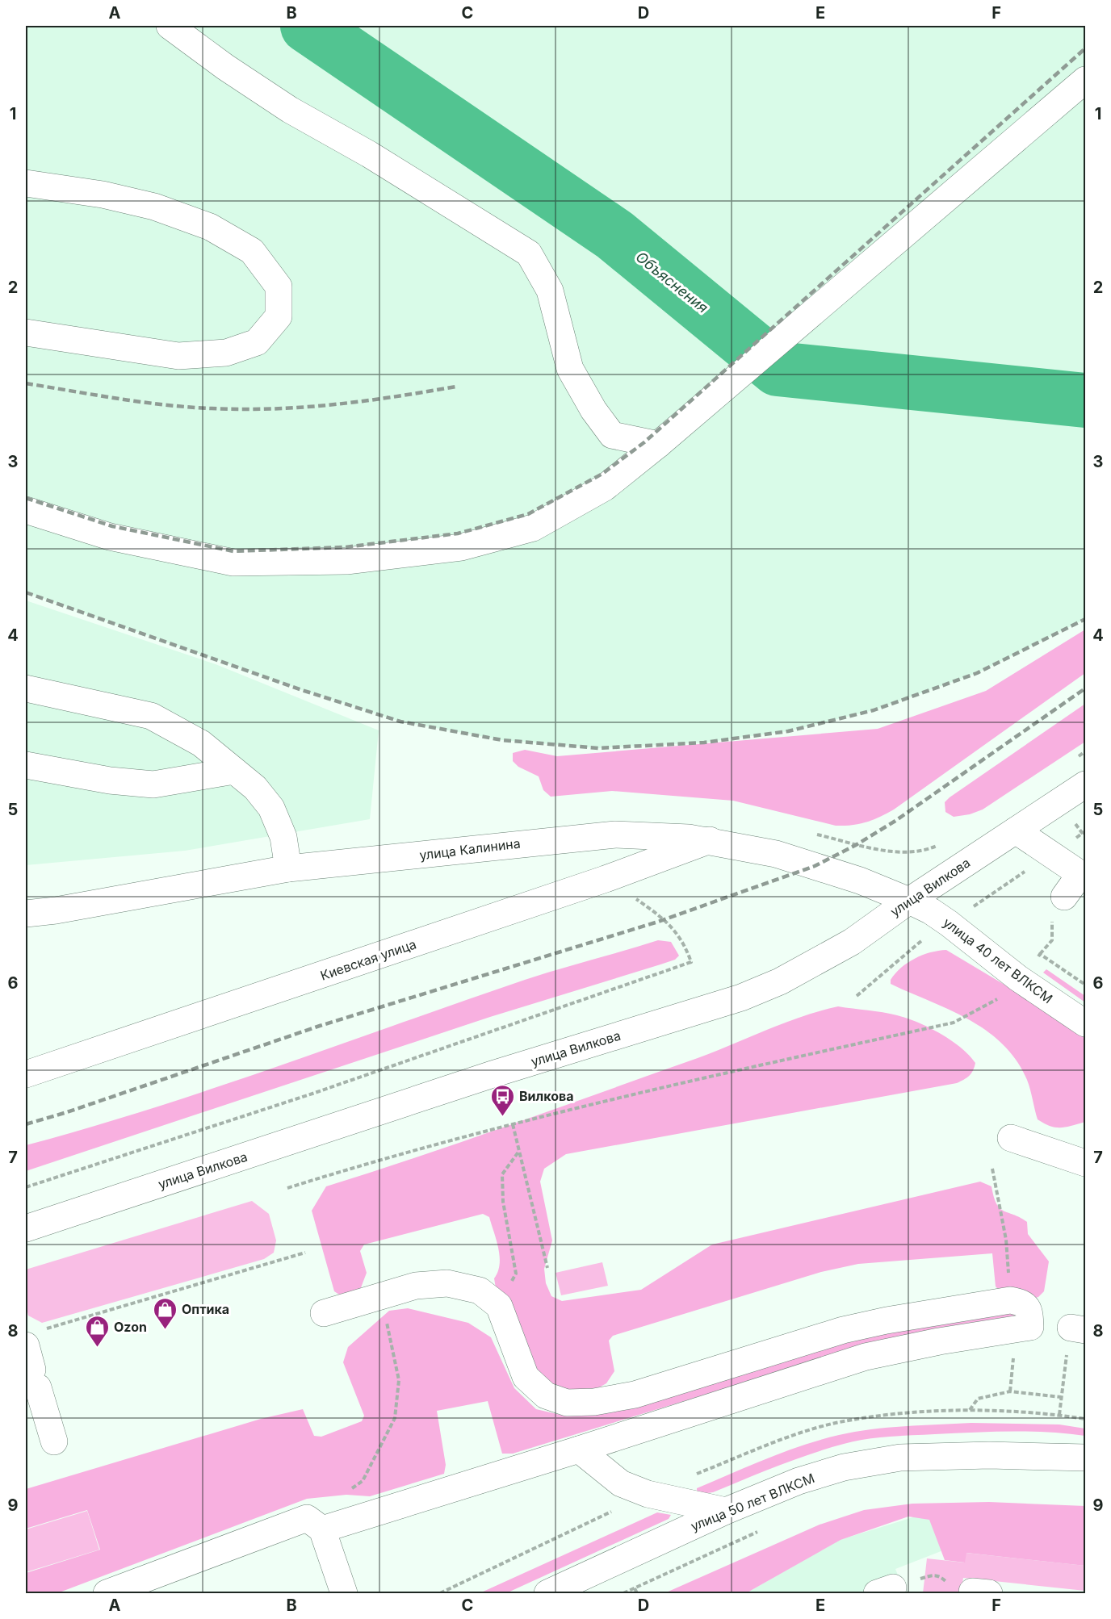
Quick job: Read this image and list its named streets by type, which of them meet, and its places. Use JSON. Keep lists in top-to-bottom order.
{
  "streets": {
    "main road": [
      "улица Калинина",
      "улица Вилкова",
      "Киевская улица",
      "улица 40 лет ВЛКСМ",
      "улица 50 лет ВЛКСМ"
    ]
  },
  "crossings": [
    ["улица Калинина", "улица Вилкова"],
    ["улица Калинина", "Киевская улица"],
    ["улица Калинина", "улица 40 лет ВЛКСМ"],
    ["улица Вилкова", "улица 40 лет ВЛКСМ"]
  ],
  "water": ["Объяснения"],
  "places": {
    "bus stop": ["Вилкова"],
    "shop": ["Оптика", "Ozon"]
  },
  "grid": {
    "columns": [
      "A",
      "B",
      "C",
      "D",
      "E",
      "F"
    ],
    "rows": [
      "1",
      "2",
      "3",
      "4",
      "5",
      "6",
      "7",
      "8",
      "9"
    ]
  }
}
